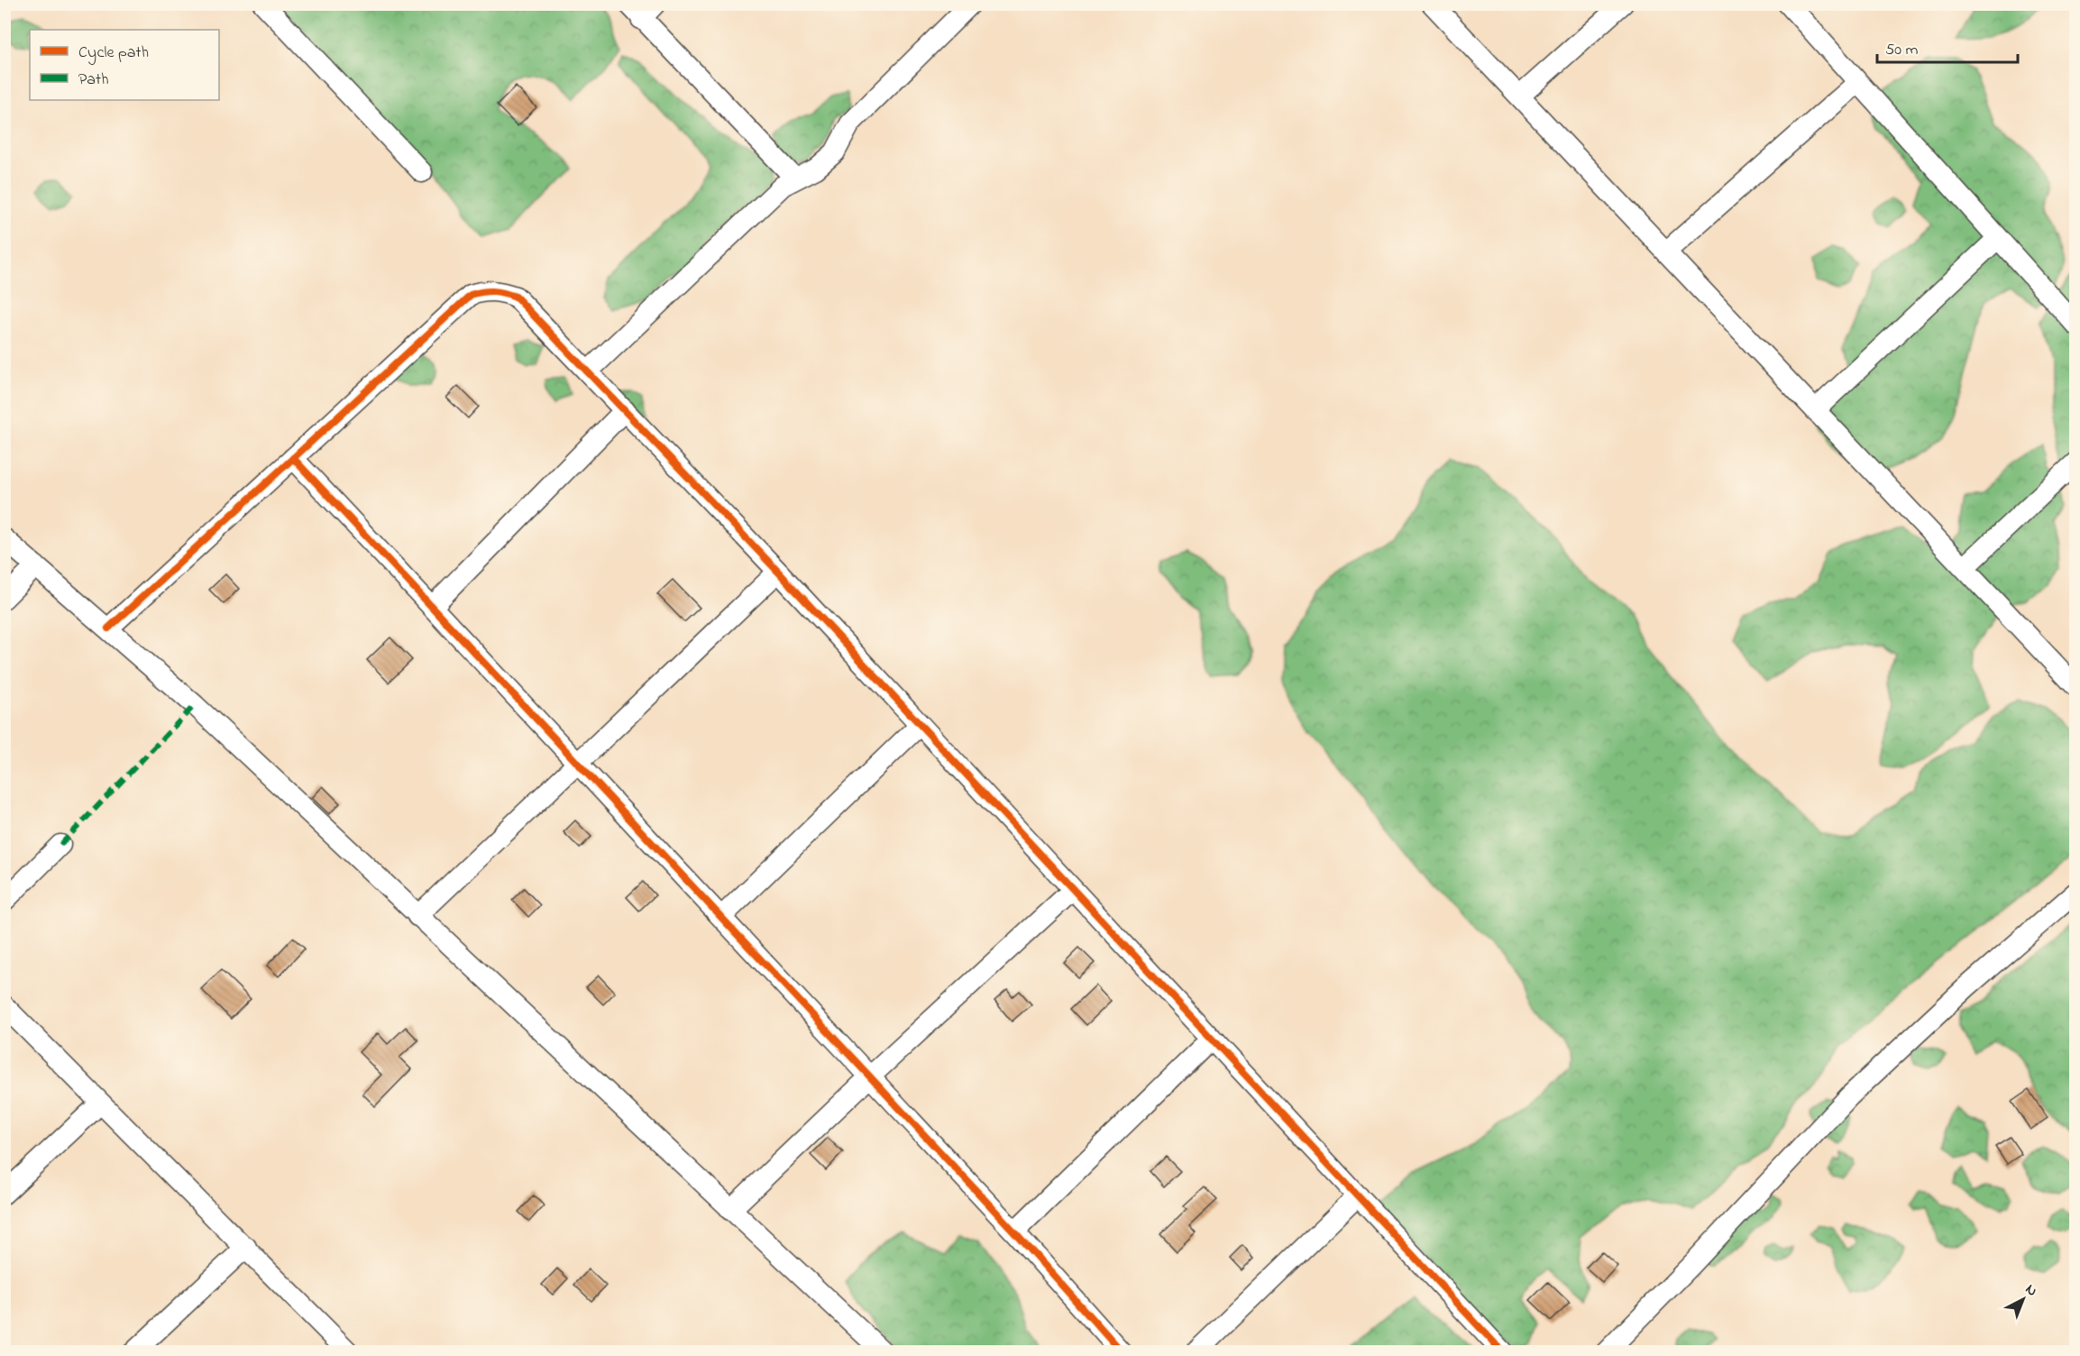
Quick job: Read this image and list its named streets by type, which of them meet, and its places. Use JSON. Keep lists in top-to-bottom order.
{
  "legend": ["Cycle path", "Path"],
  "scale_bar": "50 m",
  "north": "top right"
}
